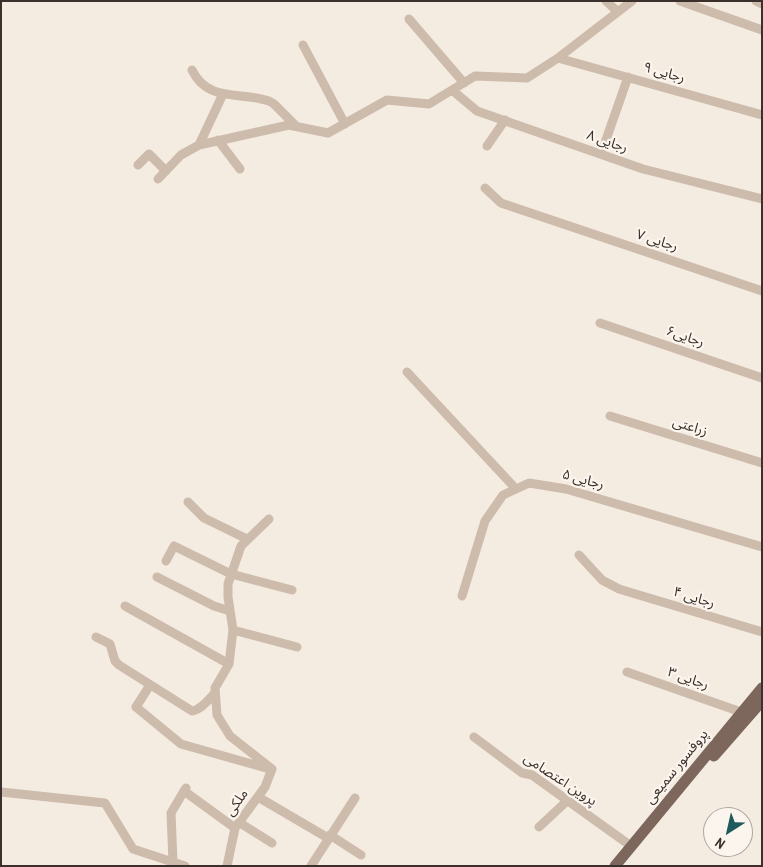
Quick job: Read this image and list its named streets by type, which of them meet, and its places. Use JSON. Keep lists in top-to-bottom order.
{
  "streets": {
    "main road": ["پروفسور سمیعی"],
    "street": [
      "رجایی ۹",
      "رجایی ۸",
      "رجایی ۷",
      "رجایی۶",
      "زراعتی",
      "رجایی ۵",
      "رجایی ۴",
      "رجایی ۳",
      "پروین اعتصامی",
      "ملکی"
    ]
  },
  "crossings": [
    ["رجایی ۳", "پروفسور سمیعی"],
    ["پروفسور سمیعی", "پروین اعتصامی"]
  ],
  "north": "bottom left"
}
